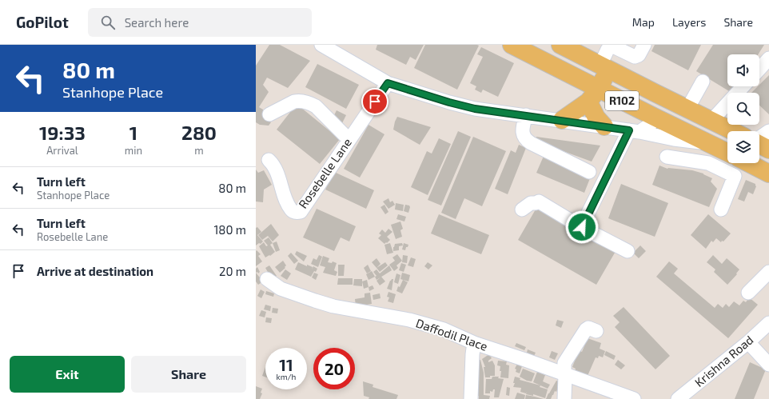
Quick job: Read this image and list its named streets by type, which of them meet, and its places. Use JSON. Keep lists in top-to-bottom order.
{
  "streets": {
    "main road": ["R102"],
    "street": ["Rosebelle Lane", "Daffodil Place", "Krishna Road"]
  },
  "page": {
    "header": "GoPilot",
    "search": "Search here",
    "nav": ["Map", "Layers", "Share"],
    "turn": ["80 m", "Stanhope Place"],
    "eta": [
      "19:33",
      "Arrival",
      "1",
      "min",
      "280",
      "m"
    ],
    "list": [
      {
        "name": "Turn left",
        "note": "Stanhope Place",
        "value": "80 m"
      },
      {
        "name": "Turn left",
        "note": "Rosebelle Lane",
        "value": "180 m"
      },
      {
        "name": "Arrive at destination",
        "value": "20 m"
      }
    ],
    "speed": "11 km/h",
    "limit": "20",
    "buttons": ["Exit", "Share"]
  }
}
